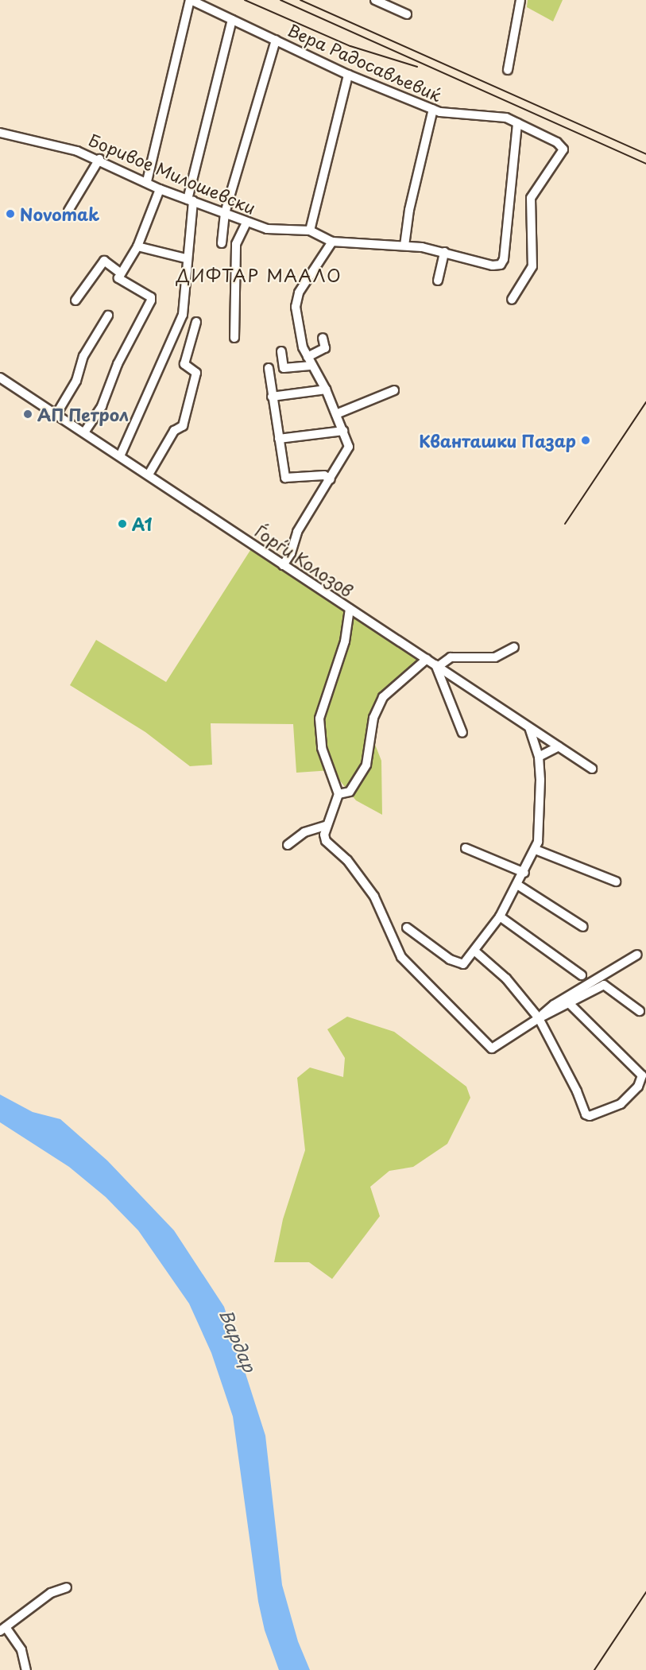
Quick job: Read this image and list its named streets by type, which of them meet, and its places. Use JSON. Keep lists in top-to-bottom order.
{
  "streets": {
    "street": ["Вера Радосављевиќ", "Боривое Милошевски", "Ѓорѓи Колозов"]
  },
  "crossings": [
    ["Вера Радосављевиќ", "Боривое Милошевски"]
  ],
  "districts": ["ДИФТАР МААЛО"],
  "water": ["Вардар"],
  "places": [
    "Novomak",
    "АП Петрол",
    "Кванташки Пазар",
    "А1"
  ]
}
